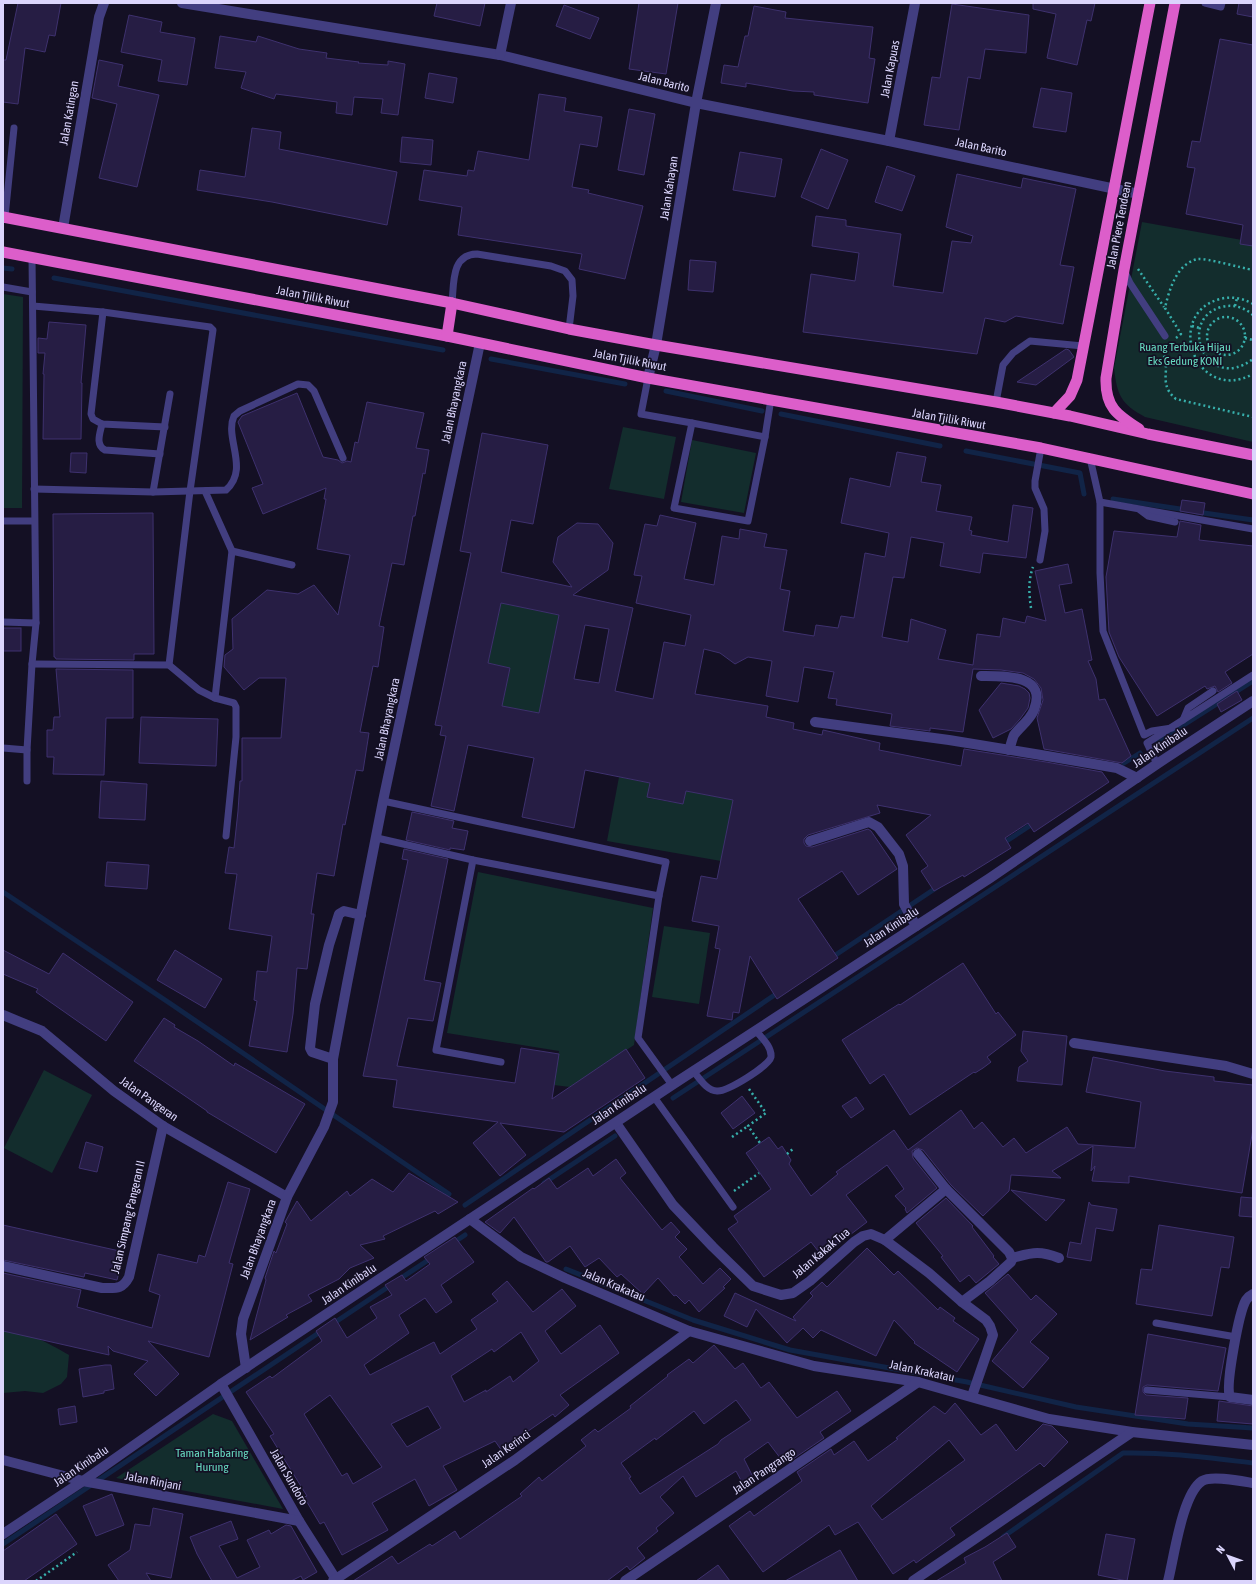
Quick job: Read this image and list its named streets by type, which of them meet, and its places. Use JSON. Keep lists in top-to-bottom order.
{
  "streets": {
    "highway": ["Jalan Piere Tendean", "Jalan Tjilik Riwut"],
    "street": [
      "Jalan Kapuas",
      "Jalan Barito",
      "Jalan Katingan",
      "Jalan Kahayan",
      "Jalan Bhayangkara",
      "Jalan Kinibalu",
      "Jalan Pangeran",
      "Jalan Simpang Pangeran II",
      "Jalan Kakak Tua",
      "Jalan Krakatau",
      "Jalan Kerinci",
      "Jalan Pangrango",
      "Jalan Sundoro",
      "Jalan Rinjani"
    ]
  },
  "crossings": [
    ["Jalan Kapuas", "Jalan Barito"],
    ["Jalan Barito", "Jalan Kahayan"],
    ["Jalan Barito", "Jalan Piere Tendean"],
    ["Jalan Katingan", "Jalan Tjilik Riwut"],
    ["Jalan Kahayan", "Jalan Tjilik Riwut"],
    ["Jalan Piere Tendean", "Jalan Tjilik Riwut"],
    ["Jalan Tjilik Riwut", "Jalan Bhayangkara"],
    ["Jalan Bhayangkara", "Jalan Kinibalu"],
    ["Jalan Bhayangkara", "Jalan Pangeran"],
    ["Jalan Kinibalu", "Jalan Kakak Tua"],
    ["Jalan Kinibalu", "Jalan Krakatau"],
    ["Jalan Kinibalu", "Jalan Sundoro"],
    ["Jalan Kinibalu", "Jalan Rinjani"],
    ["Jalan Pangeran", "Jalan Simpang Pangeran II"],
    ["Jalan Kakak Tua", "Jalan Krakatau"],
    ["Jalan Krakatau", "Jalan Kerinci"],
    ["Jalan Krakatau", "Jalan Pangrango"],
    ["Jalan Kerinci", "Jalan Sundoro"],
    ["Jalan Sundoro", "Jalan Rinjani"]
  ],
  "parks": ["Ruang Terbuka Hijau Eks Gedung KONI", "Taman Habaring Hurung"],
  "north": "top left"
}
